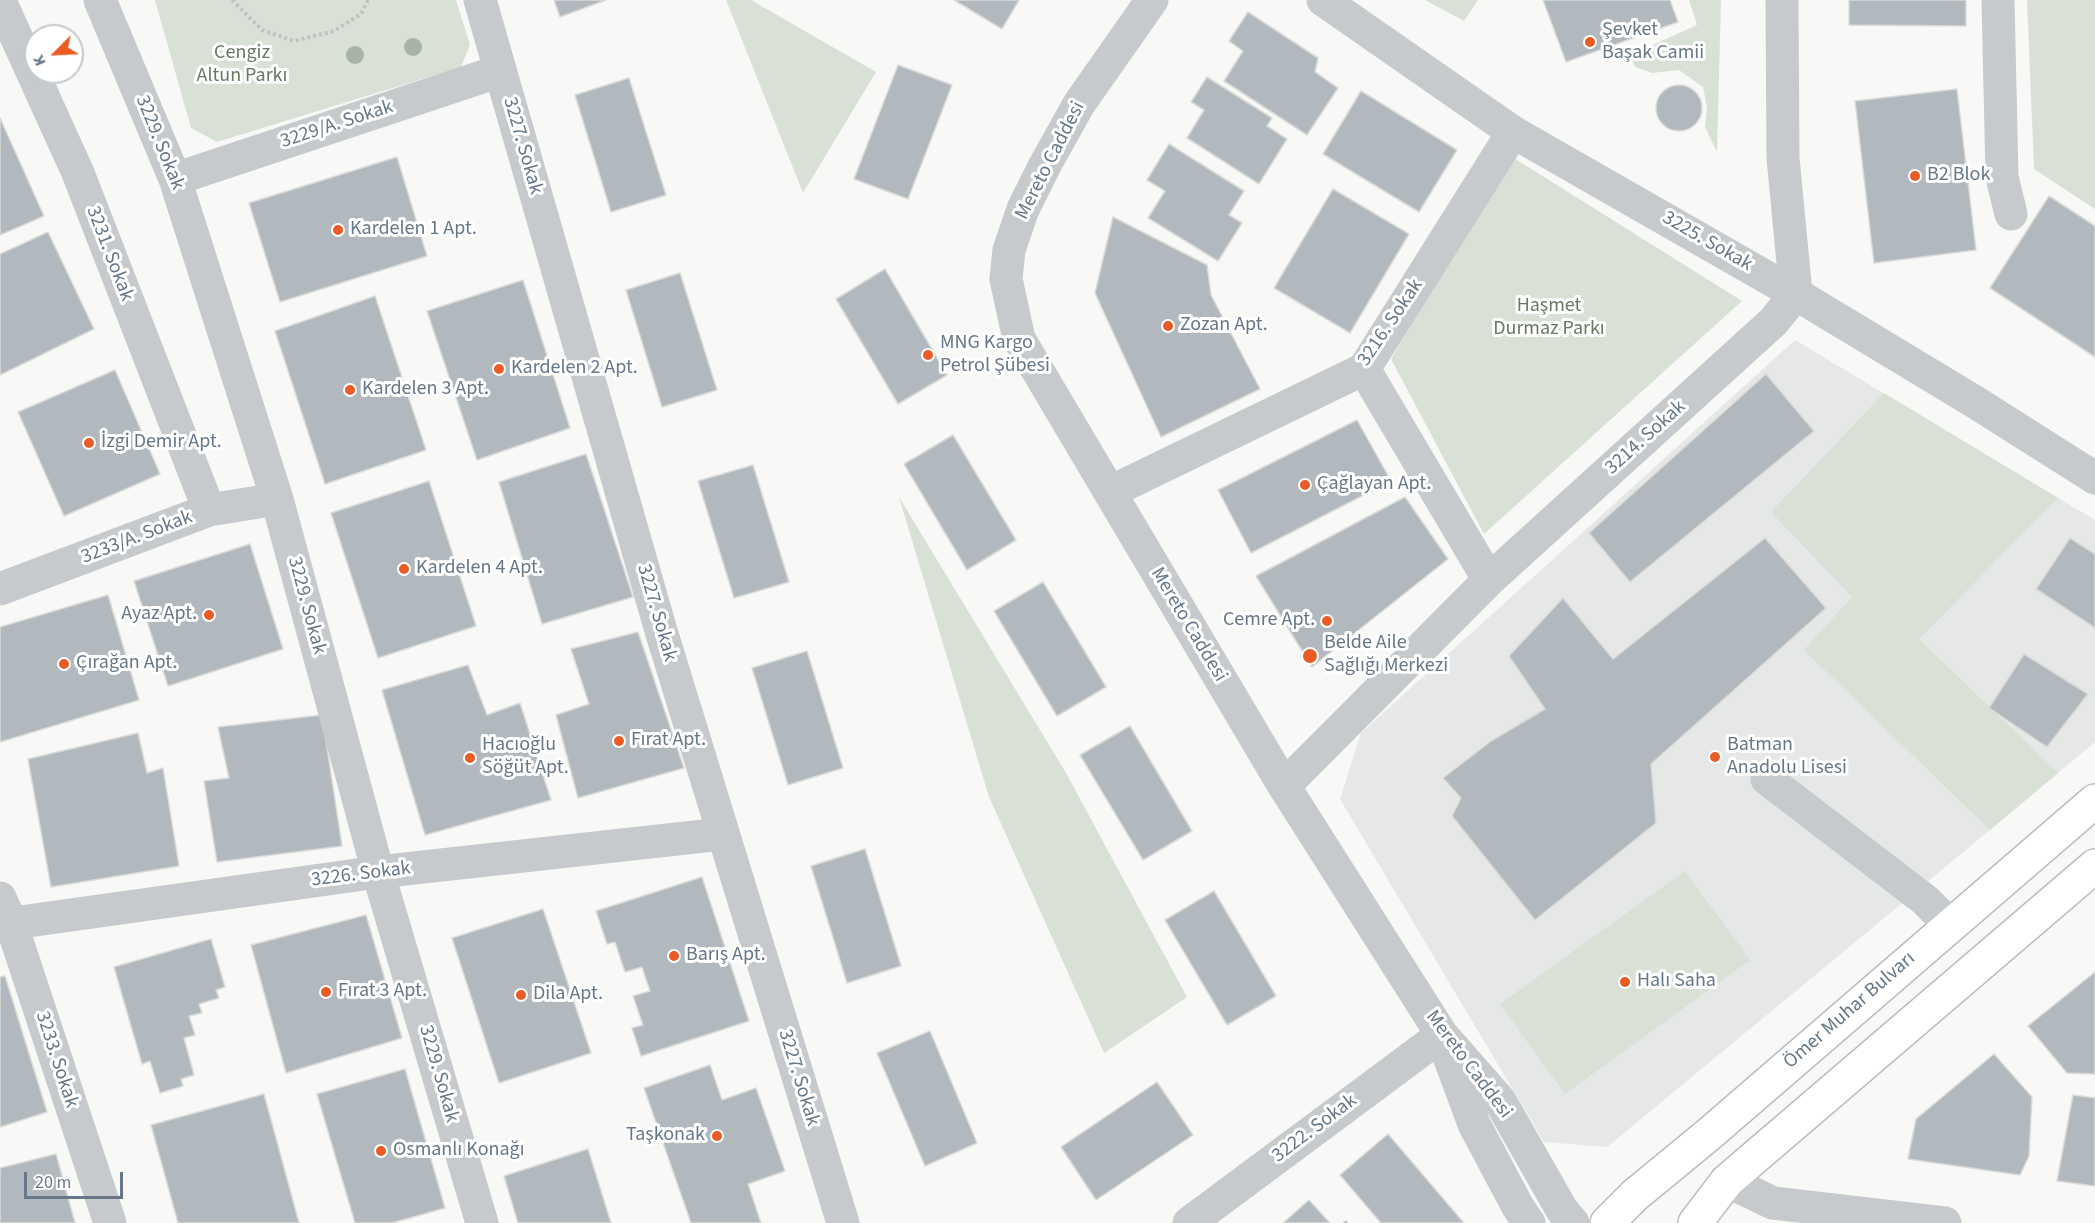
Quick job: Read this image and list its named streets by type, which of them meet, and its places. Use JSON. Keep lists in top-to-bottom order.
{
  "streets": {
    "main road": ["Ömer Muhar Bulvarı"],
    "street": [
      "3229/A. Sokak",
      "3229. Sokak",
      "3227. Sokak",
      "Mereto Caddesi",
      "3225. Sokak",
      "3231. Sokak",
      "3216. Sokak",
      "3214. Sokak",
      "3233/A. Sokak",
      "3226. Sokak",
      "3233. Sokak",
      "3222. Sokak"
    ]
  },
  "crossings": [
    ["3229/A. Sokak", "3229. Sokak"],
    ["3229/A. Sokak", "3227. Sokak"],
    ["3229. Sokak", "3233/A. Sokak"],
    ["3229. Sokak", "3226. Sokak"],
    ["3227. Sokak", "3226. Sokak"],
    ["Mereto Caddesi", "3216. Sokak"],
    ["Mereto Caddesi", "3214. Sokak"],
    ["Mereto Caddesi", "3222. Sokak"],
    ["3225. Sokak", "3216. Sokak"],
    ["3225. Sokak", "3214. Sokak"],
    ["3231. Sokak", "3233/A. Sokak"],
    ["3226. Sokak", "3233. Sokak"]
  ],
  "parks": ["Cengiz Altun Parkı", "Haşmet Durmaz Parkı"],
  "places": [
    "Şevket Başak Camii",
    "B2 Blok",
    "Kardelen 1 Apt.",
    "Zozan Apt.",
    "MNG Kargo Petrol Şübesi",
    "Kardelen 2 Apt.",
    "Kardelen 3 Apt.",
    "İzgi Demir Apt.",
    "Çağlayan Apt.",
    "Kardelen 4 Apt.",
    "Ayaz Apt.",
    "Cemre Apt.",
    "Belde Aile Sağlığı Merkezi",
    "Çırağan Apt.",
    "Fırat Apt.",
    "Batman Anadolu Lisesi",
    "Hacıoğlu Söğüt Apt.",
    "Barış Apt.",
    "Halı Saha",
    "Fırat 3 Apt.",
    "Dila Apt.",
    "Taşkonak",
    "Osmanlı Konağı"
  ],
  "scale_bar": "20 m",
  "north": "bottom left"
}
